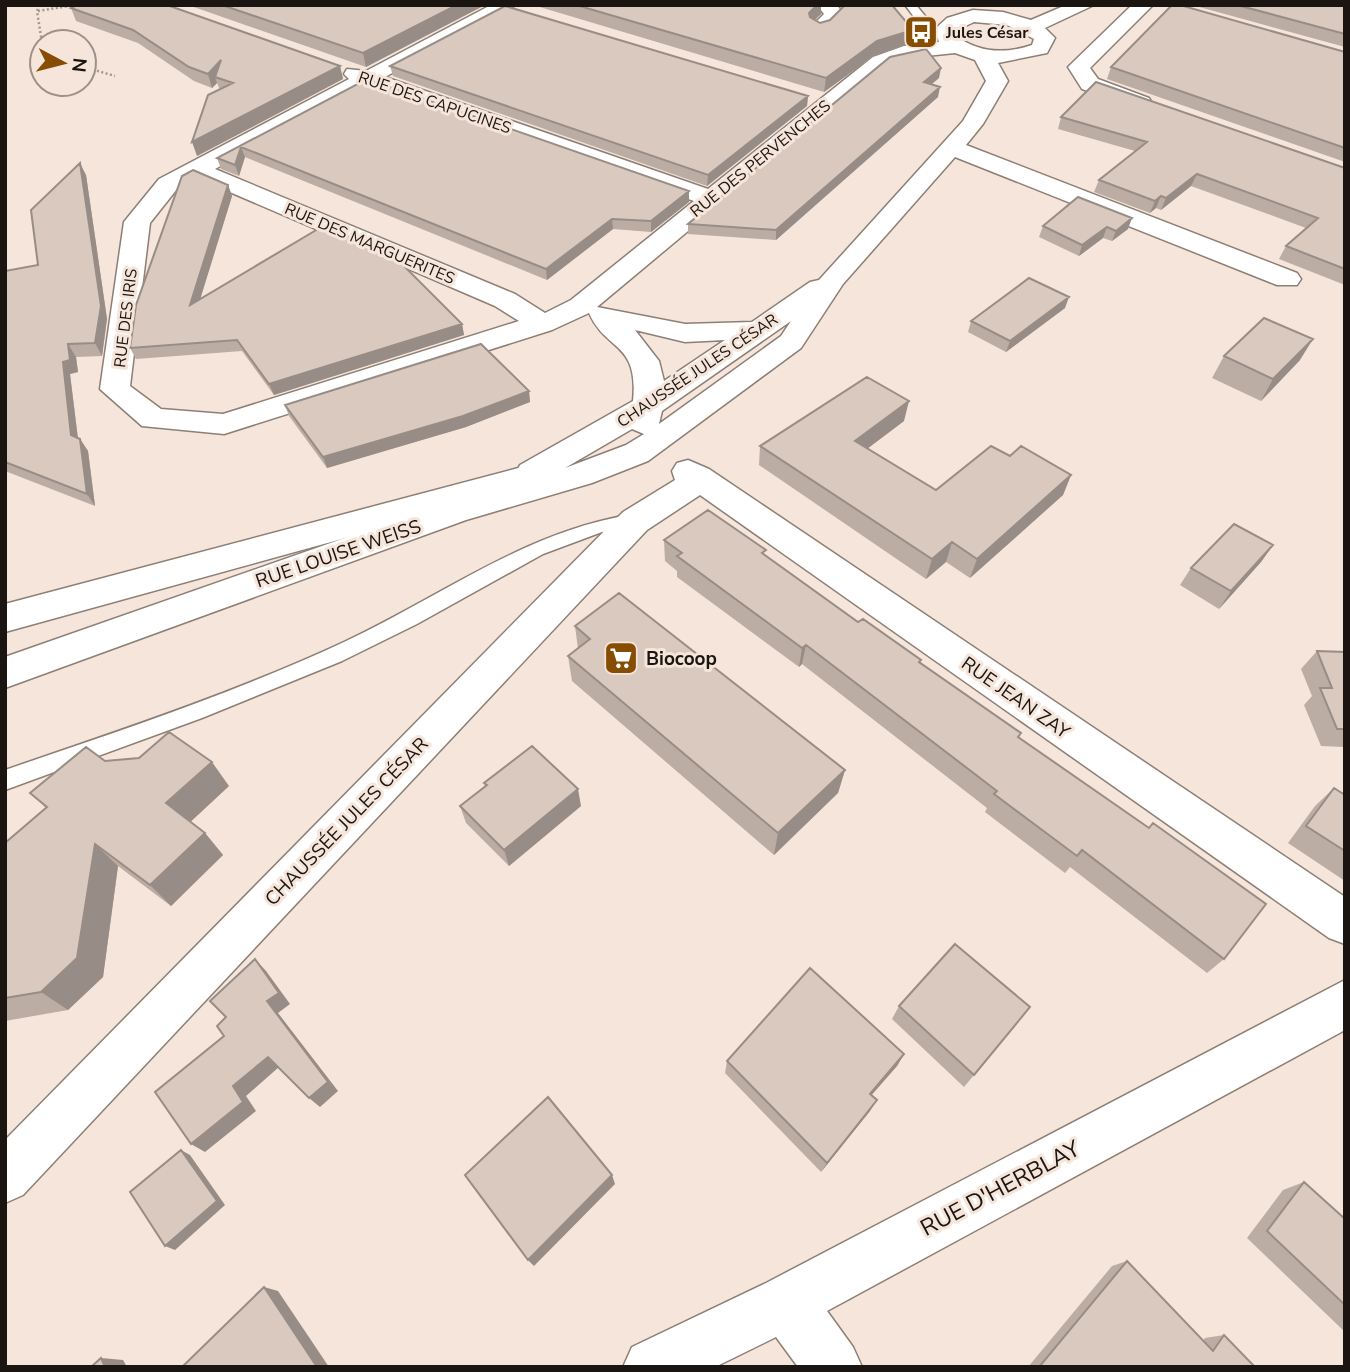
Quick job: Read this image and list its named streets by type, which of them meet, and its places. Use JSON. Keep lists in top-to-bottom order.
{
  "streets": {
    "main road": [
      "RUE DES CAPUCINES",
      "RUE DES PERVENCHES",
      "RUE DES MARGUERITES",
      "RUE DES IRIS",
      "CHAUSSÉE JULES CÉSAR",
      "RUE LOUISE WEISS",
      "RUE JEAN ZAY",
      "RUE D'HERBLAY"
    ]
  },
  "crossings": [
    ["RUE DES CAPUCINES", "RUE DES PERVENCHES"],
    ["RUE DES CAPUCINES", "RUE DES IRIS"],
    ["RUE DES PERVENCHES", "RUE DES IRIS"],
    ["RUE DES MARGUERITES", "RUE DES IRIS"],
    ["CHAUSSÉE JULES CÉSAR", "RUE LOUISE WEISS"],
    ["CHAUSSÉE JULES CÉSAR", "RUE JEAN ZAY"],
    ["RUE LOUISE WEISS", "RUE JEAN ZAY"]
  ],
  "places": {
    "bus stop": ["Jules César"],
    "supermarket": ["Biocoop"]
  },
  "north": "right"
}
